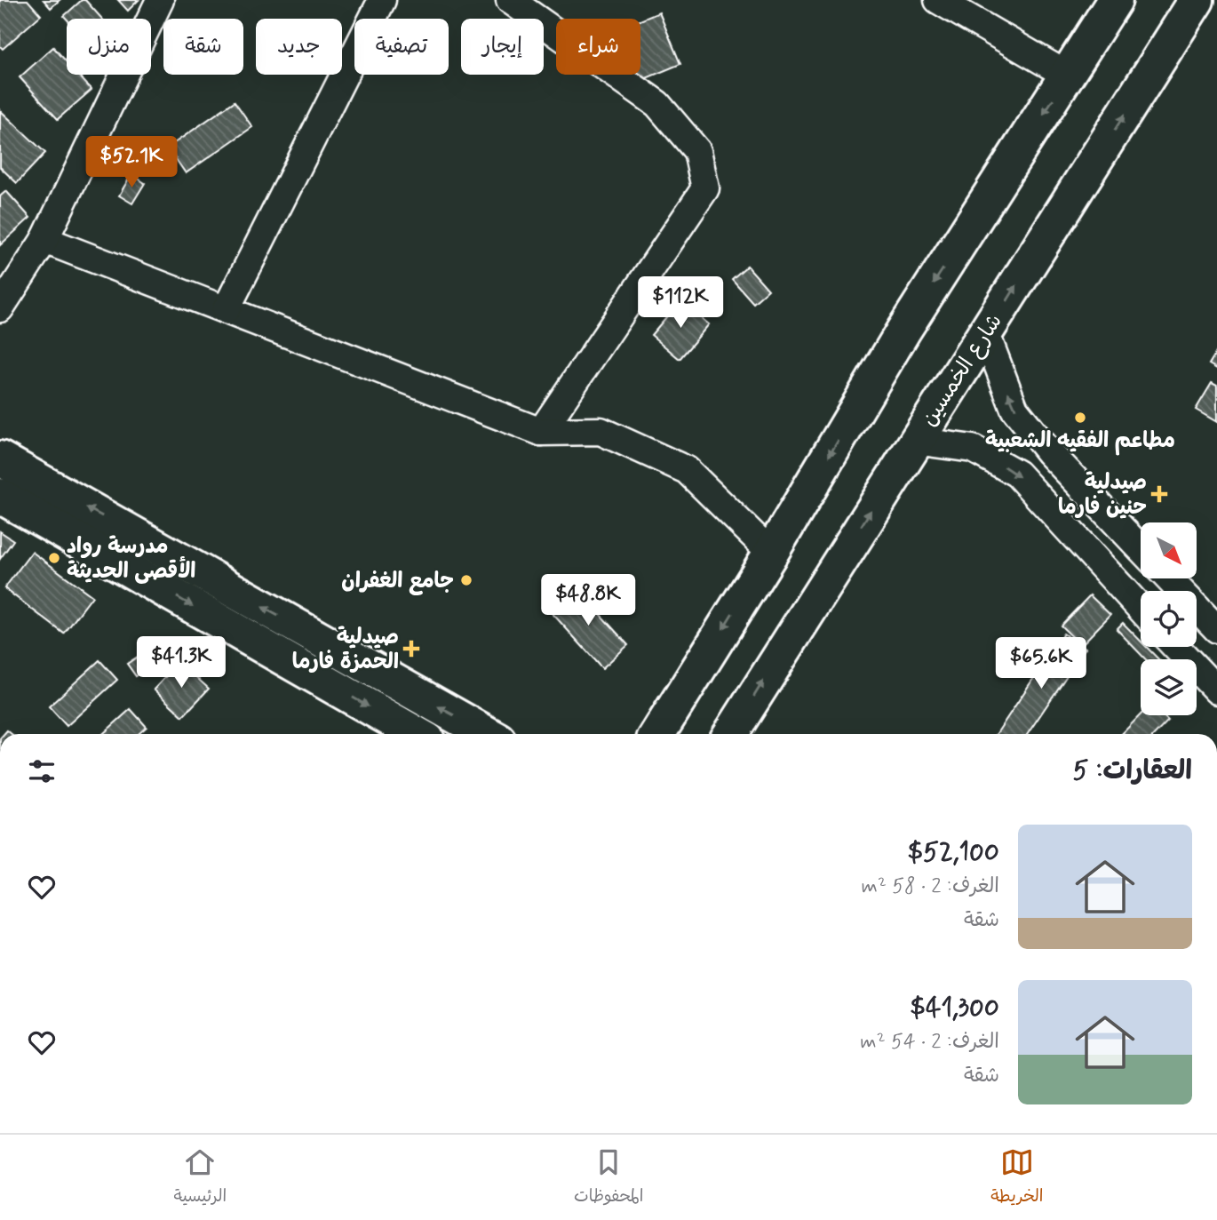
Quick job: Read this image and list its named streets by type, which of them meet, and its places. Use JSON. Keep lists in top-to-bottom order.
{
  "streets": {
    "main road": ["شارع الخمسين"]
  },
  "places": {
    "other": ["مطاعم الفقيه الشعبية", "مدرسة رواد الأقصى الحديثة", "جامع الغفران"],
    "health": ["صيدلية حنين فارما", "صيدلية الحمزة فارما"]
  },
  "north": "bottom right",
  "page": {
    "chip": [
      "شراء",
      "إيجار",
      "تصفية",
      "جديد",
      "شقة",
      "منزل"
    ],
    "price": [
      "$52.1K",
      "$112K",
      "$48.8K",
      "$41.3K",
      "$65.6K"
    ],
    "heading": "العقارات: 5",
    "list": [
      {
        "name": "$52,100",
        "note": "الغرف: 2 · 58 m² · شقة"
      },
      {
        "name": "$41,300",
        "note": "الغرف: 2 · 54 m² · شقة"
      }
    ],
    "tabs": ["الخريطة", "المحفوظات", "الرئيسية"]
  }
}
